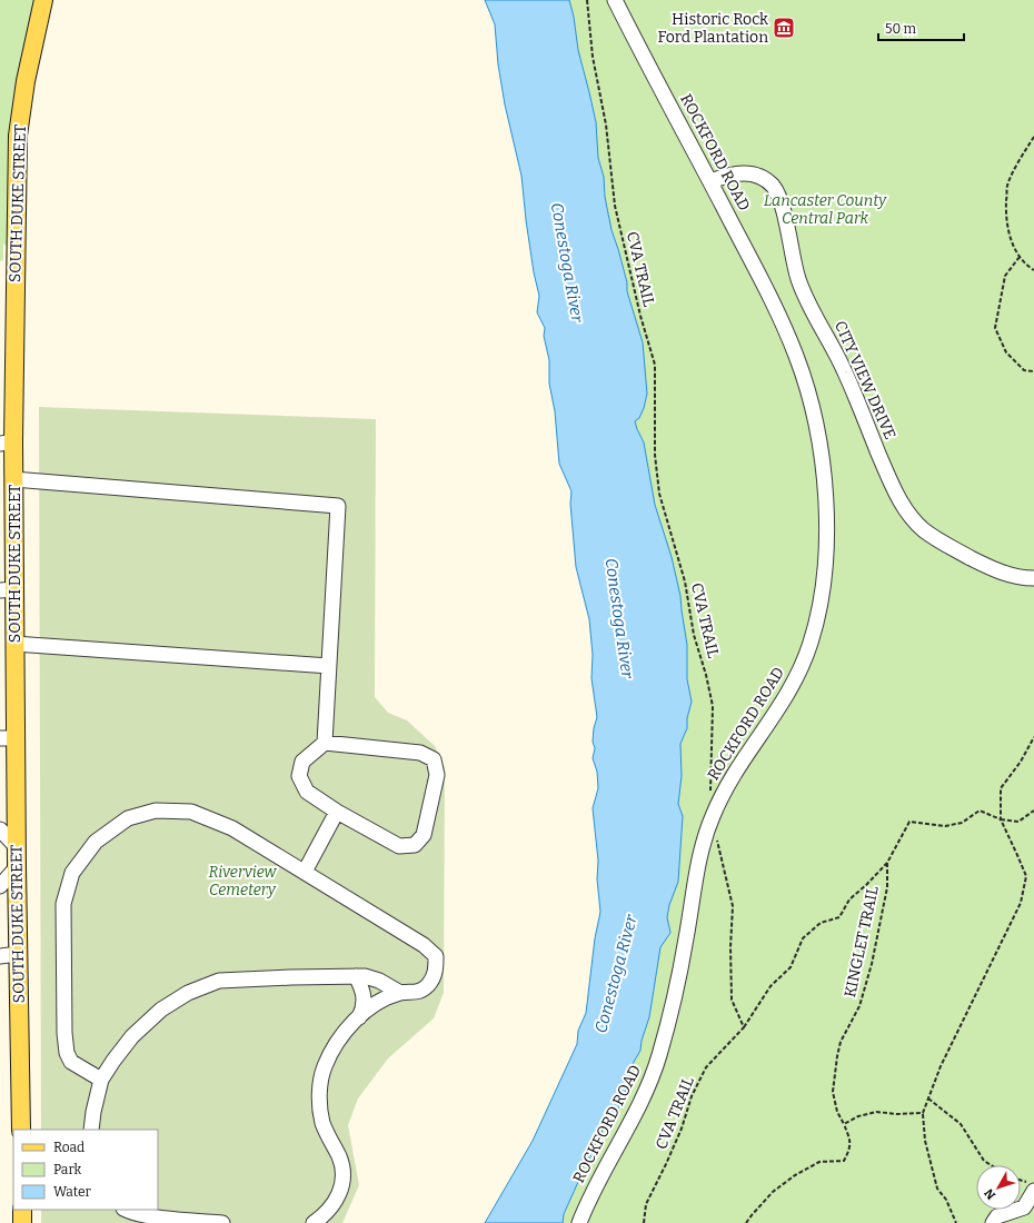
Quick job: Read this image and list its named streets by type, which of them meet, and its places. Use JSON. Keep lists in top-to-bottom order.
{
  "streets": {
    "main road": ["SOUTH DUKE STREET"],
    "street": ["ROCKFORD ROAD", "CITY VIEW DRIVE"],
    "path": ["CVA TRAIL", "KINGLET TRAIL"]
  },
  "crossings": [
    ["ROCKFORD ROAD", "CITY VIEW DRIVE"],
    ["CVA TRAIL", "KINGLET TRAIL"]
  ],
  "water": ["Conestoga River"],
  "parks": ["Lancaster County Central Park", "Riverview Cemetery"],
  "places": {
    "museum": ["Historic Rock Ford Plantation"]
  },
  "legend": ["Road", "Park", "Water"],
  "scale_bar": "50 m",
  "north": "bottom left"
}
